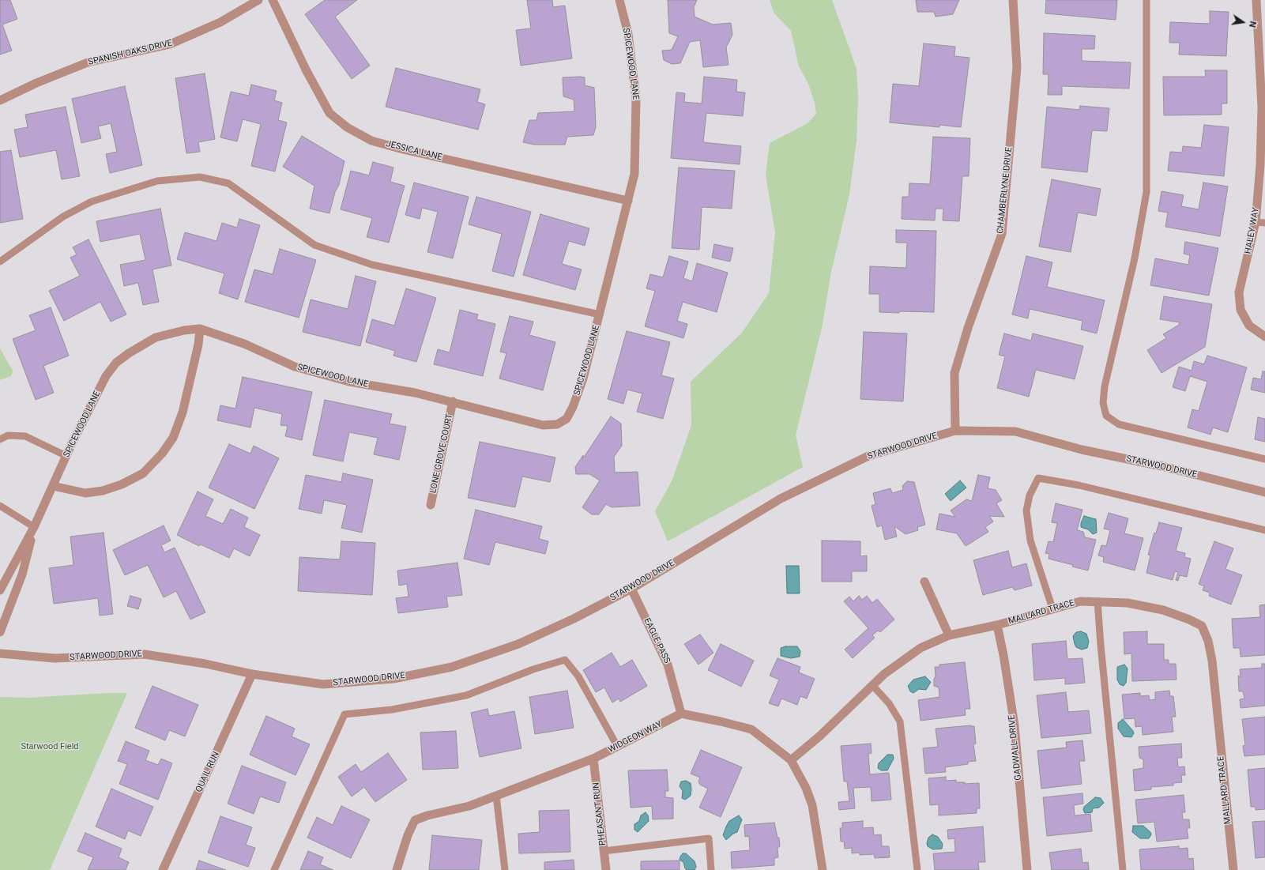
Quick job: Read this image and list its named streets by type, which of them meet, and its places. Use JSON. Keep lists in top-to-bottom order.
{
  "streets": {
    "street": [
      "SPANISH OAKS DRIVE",
      "SPICEWOOD LANE",
      "JESSICA LANE",
      "CHAMBERLYNE DRIVE",
      "HALEY WAY",
      "STARWOOD DRIVE",
      "LONE GROVE COURT",
      "MALLARD TRACE",
      "EAGLE PASS",
      "WIDGEON WAY",
      "GADWALL DRIVE",
      "QUAIL RUN",
      "PHEASANT RUN"
    ]
  },
  "crossings": [
    ["SPICEWOOD LANE", "JESSICA LANE"],
    ["SPICEWOOD LANE", "LONE GROVE COURT"],
    ["CHAMBERLYNE DRIVE", "STARWOOD DRIVE"],
    ["STARWOOD DRIVE", "EAGLE PASS"],
    ["STARWOOD DRIVE", "QUAIL RUN"],
    ["MALLARD TRACE", "GADWALL DRIVE"],
    ["EAGLE PASS", "WIDGEON WAY"],
    ["WIDGEON WAY", "PHEASANT RUN"]
  ],
  "parks": ["Starwood Field"],
  "north": "right"
}
